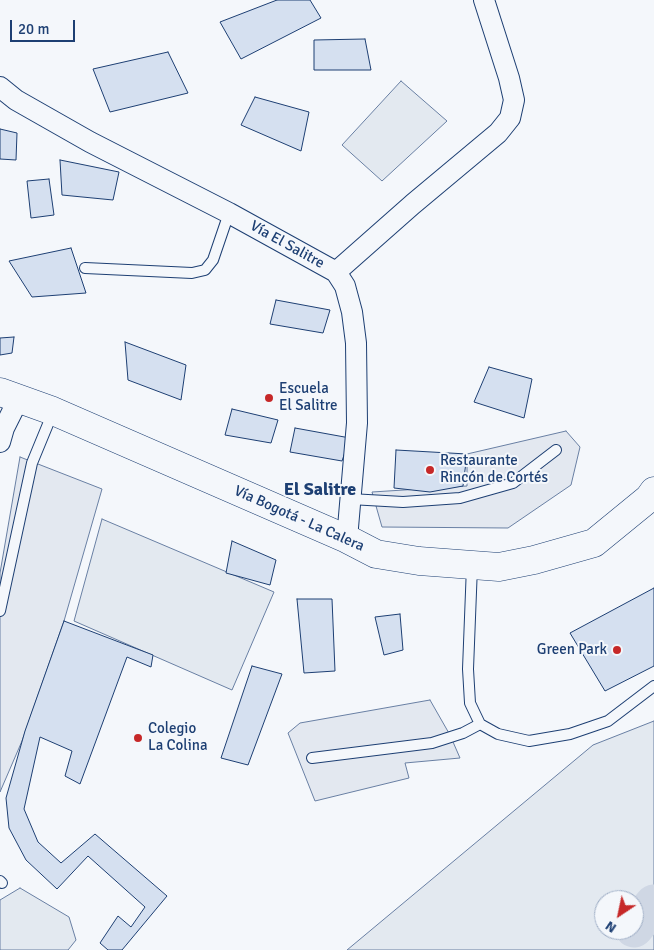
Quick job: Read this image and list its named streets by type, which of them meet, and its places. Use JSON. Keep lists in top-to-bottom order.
{
  "streets": {
    "main road": ["Vía Bogotá - La Calera"],
    "street": ["Vía El Salitre"]
  },
  "crossings": [
    ["Vía El Salitre", "Vía Bogotá - La Calera"]
  ],
  "districts": ["El Salitre"],
  "places": [
    "Escuela El Salitre",
    "Restaurante Rincón de Cortés",
    "Green Park",
    "Colegio La Colina"
  ],
  "scale_bar": "20 m",
  "north": "bottom left"
}
